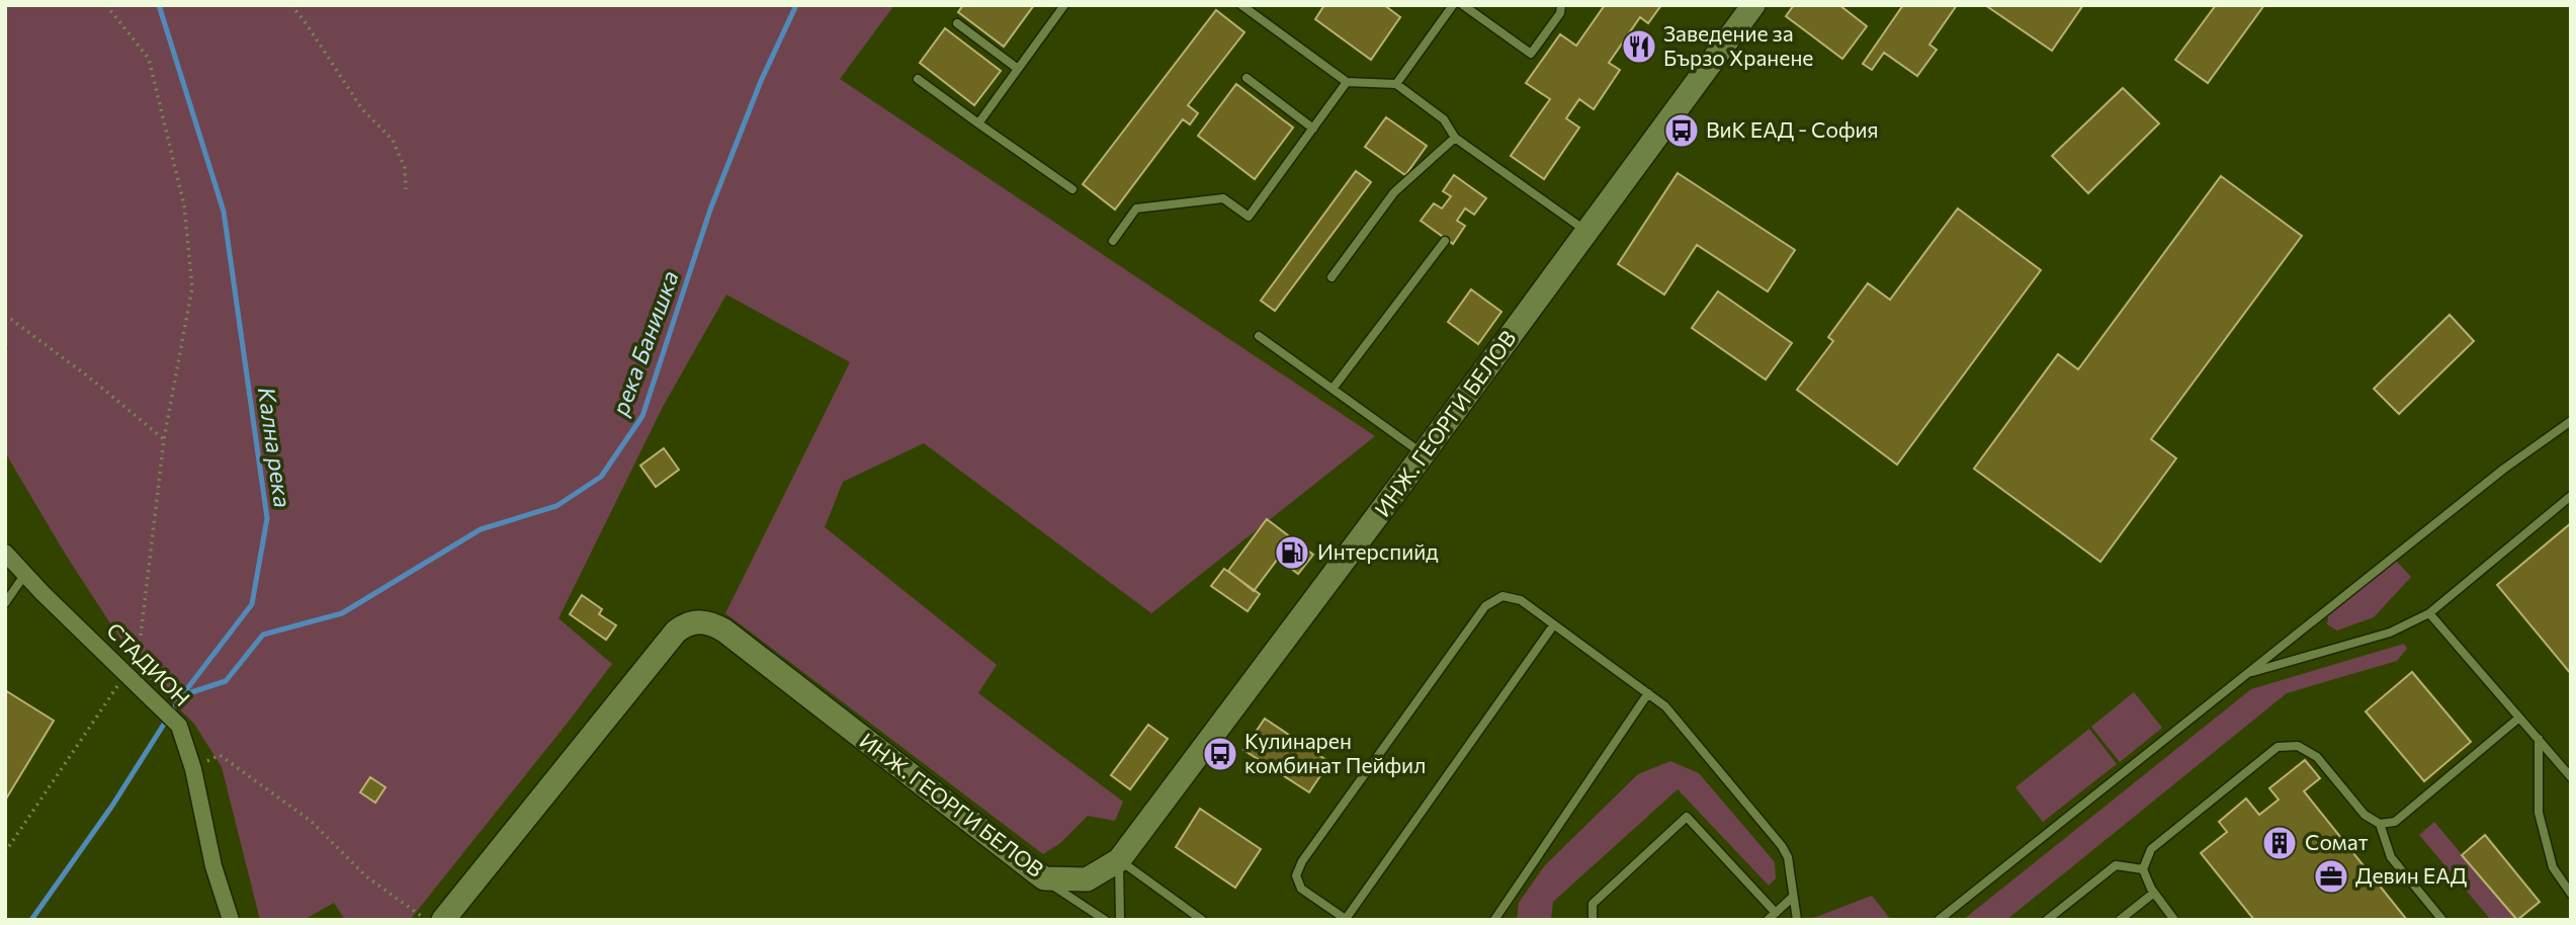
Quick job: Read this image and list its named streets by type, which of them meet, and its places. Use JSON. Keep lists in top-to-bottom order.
{
  "streets": {
    "street": ["ИНЖ. ГЕОРГИ БЕЛОВ", "СТАДИОН"]
  },
  "water": ["река Банишка", "Кална река"],
  "places": {
    "restaurant": ["Заведение за Бързо Хранене"],
    "bus stop": ["ВиК ЕАД - София", "Кулинарен комбинат Пейфил"],
    "fuel station": ["Интерспийд"],
    "building": ["Сомат"],
    "office": ["Девин ЕАД"]
  }
}
